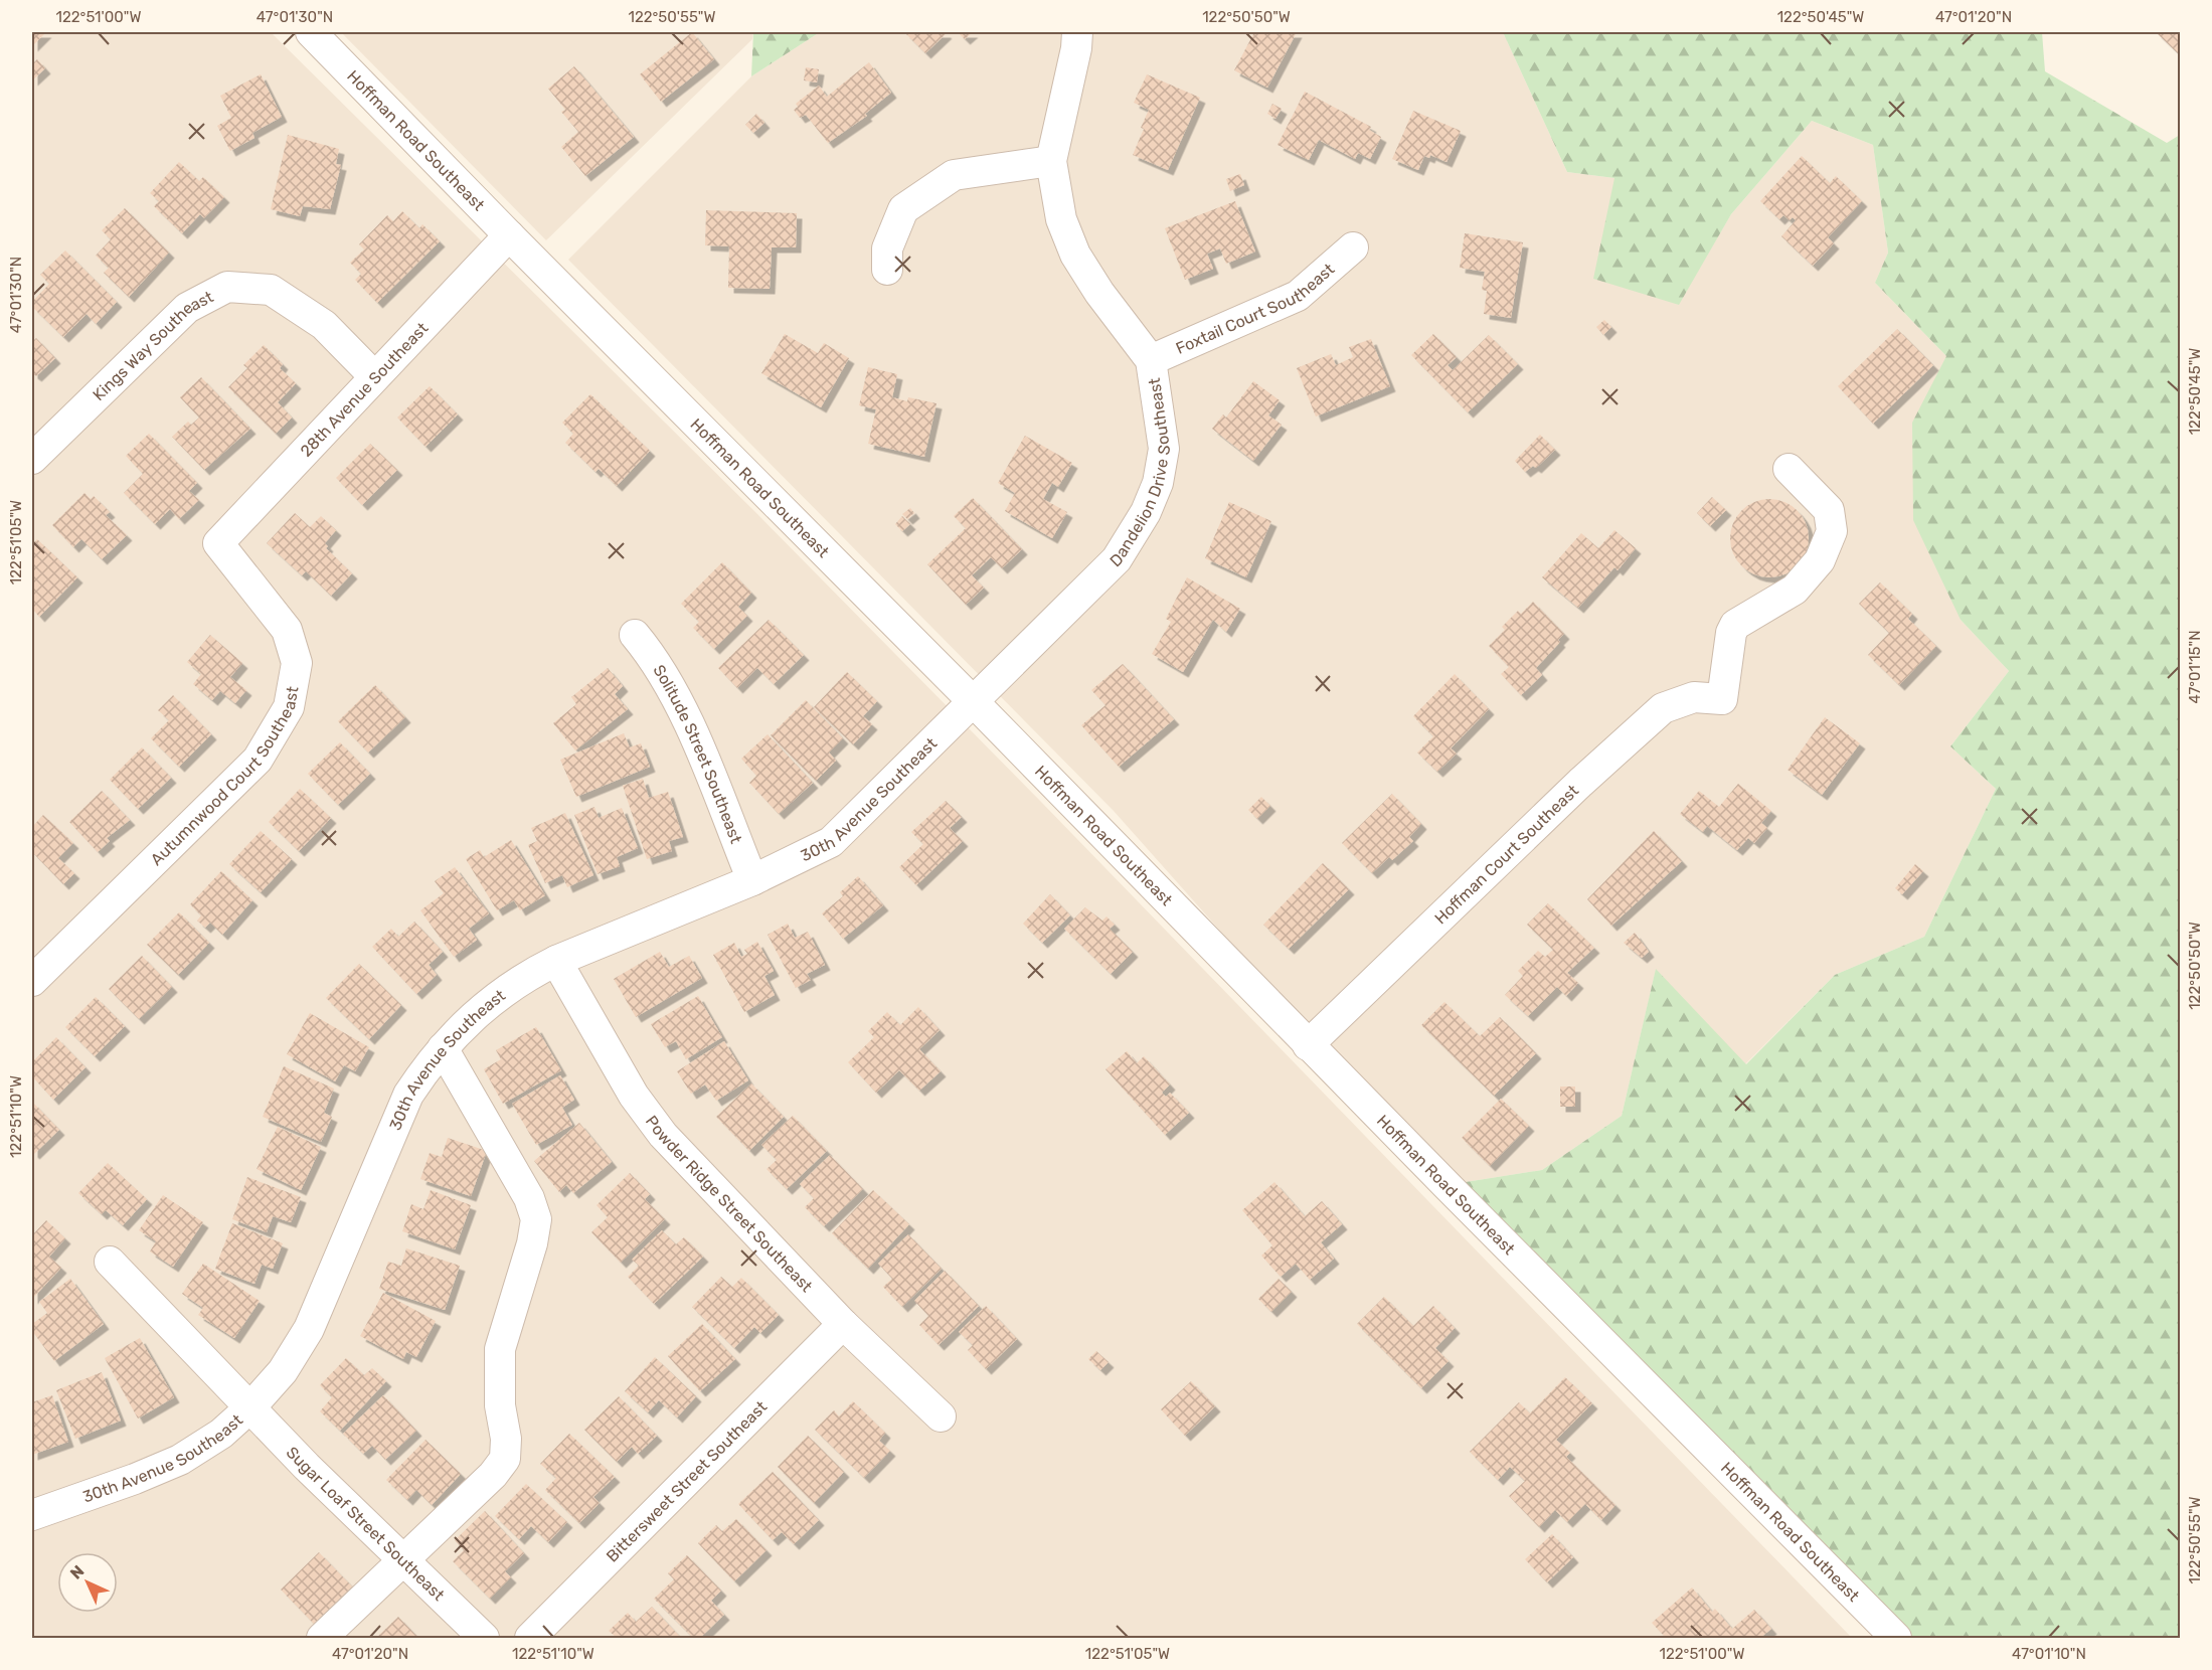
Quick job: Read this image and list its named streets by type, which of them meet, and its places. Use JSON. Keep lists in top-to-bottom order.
{
  "streets": {
    "street": [
      "Hoffman Road Southeast",
      "Foxtail Court Southeast",
      "Kings Way Southeast",
      "28th Avenue Southeast",
      "Dandelion Drive Southeast",
      "Solitude Street Southeast",
      "Autumnwood Court Southeast",
      "30th Avenue Southeast",
      "Hoffman Court Southeast",
      "Powder Ridge Street Southeast",
      "Bittersweet Street Southeast",
      "Sugar Loaf Street Southeast"
    ]
  },
  "crossings": [
    ["Hoffman Road Southeast", "28th Avenue Southeast"],
    ["Hoffman Road Southeast", "Dandelion Drive Southeast"],
    ["Hoffman Road Southeast", "30th Avenue Southeast"],
    ["Hoffman Road Southeast", "Hoffman Court Southeast"],
    ["Foxtail Court Southeast", "Dandelion Drive Southeast"],
    ["Kings Way Southeast", "28th Avenue Southeast"],
    ["28th Avenue Southeast", "Autumnwood Court Southeast"],
    ["Dandelion Drive Southeast", "30th Avenue Southeast"],
    ["Solitude Street Southeast", "30th Avenue Southeast"],
    ["30th Avenue Southeast", "Powder Ridge Street Southeast"],
    ["30th Avenue Southeast", "Sugar Loaf Street Southeast"],
    ["Powder Ridge Street Southeast", "Bittersweet Street Southeast"]
  ],
  "north": "top left",
  "coordinates": [
    "122°51'00\"W",
    "47°01'30\"N",
    "122°50'55\"W",
    "122°50'50\"W",
    "122°50'45\"W",
    "47°01'20\"N",
    "122°51'05\"W",
    "47°01'15\"N",
    "122°51'10\"W",
    "47°01'10\"N"
  ]
}
